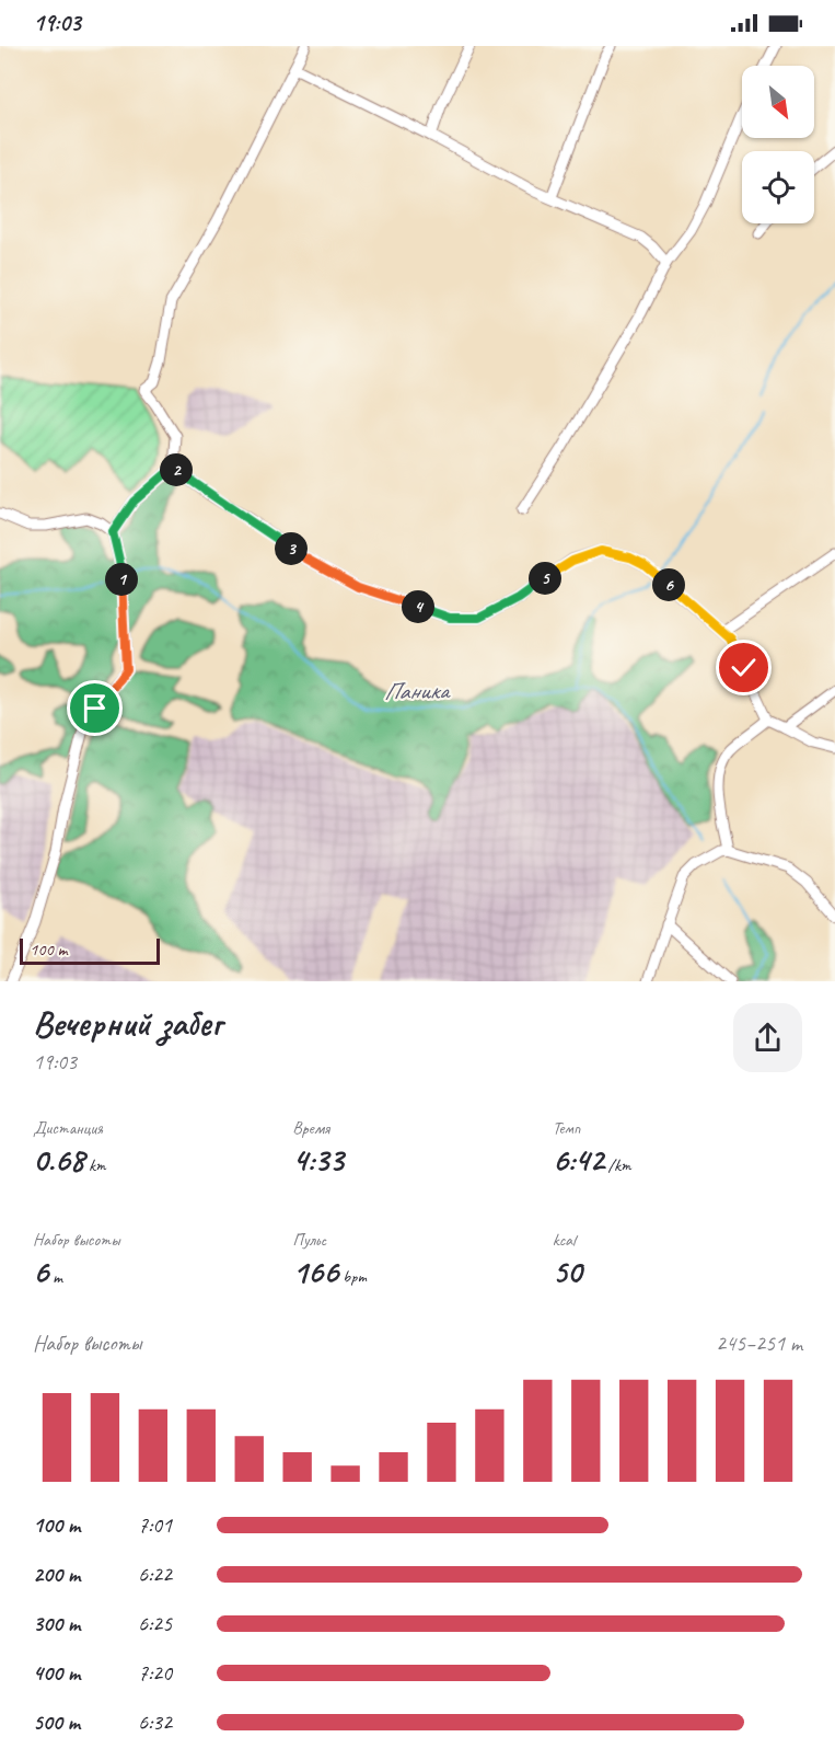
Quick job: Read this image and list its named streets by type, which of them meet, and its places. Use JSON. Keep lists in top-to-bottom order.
{
  "water": ["Паника"],
  "scale_bar": "100 m",
  "north": "bottom right",
  "page": {
    "status": "19:03",
    "pins": [
      "2",
      "3",
      "5",
      "1",
      "6",
      "4"
    ],
    "scale": "100 m",
    "heading": ["Вечерний забег", "19:03"],
    "stats": [
      ["Дистанция", "0.68 km"],
      ["Время", "4:33"],
      ["Темп", "6:42 /km"],
      ["Набор высоты", "6 m"],
      ["Пульс", "166 bpm"],
      ["kcal", "50"]
    ],
    "chart": ["Набор высоты", "245–251 m"],
    "list": [
      {
        "name": "100 m",
        "note": "7:01"
      },
      {
        "name": "200 m",
        "note": "6:22"
      },
      {
        "name": "300 m",
        "note": "6:25"
      },
      {
        "name": "400 m",
        "note": "7:20"
      },
      {
        "name": "500 m",
        "note": "6:32"
      }
    ]
  }
}
